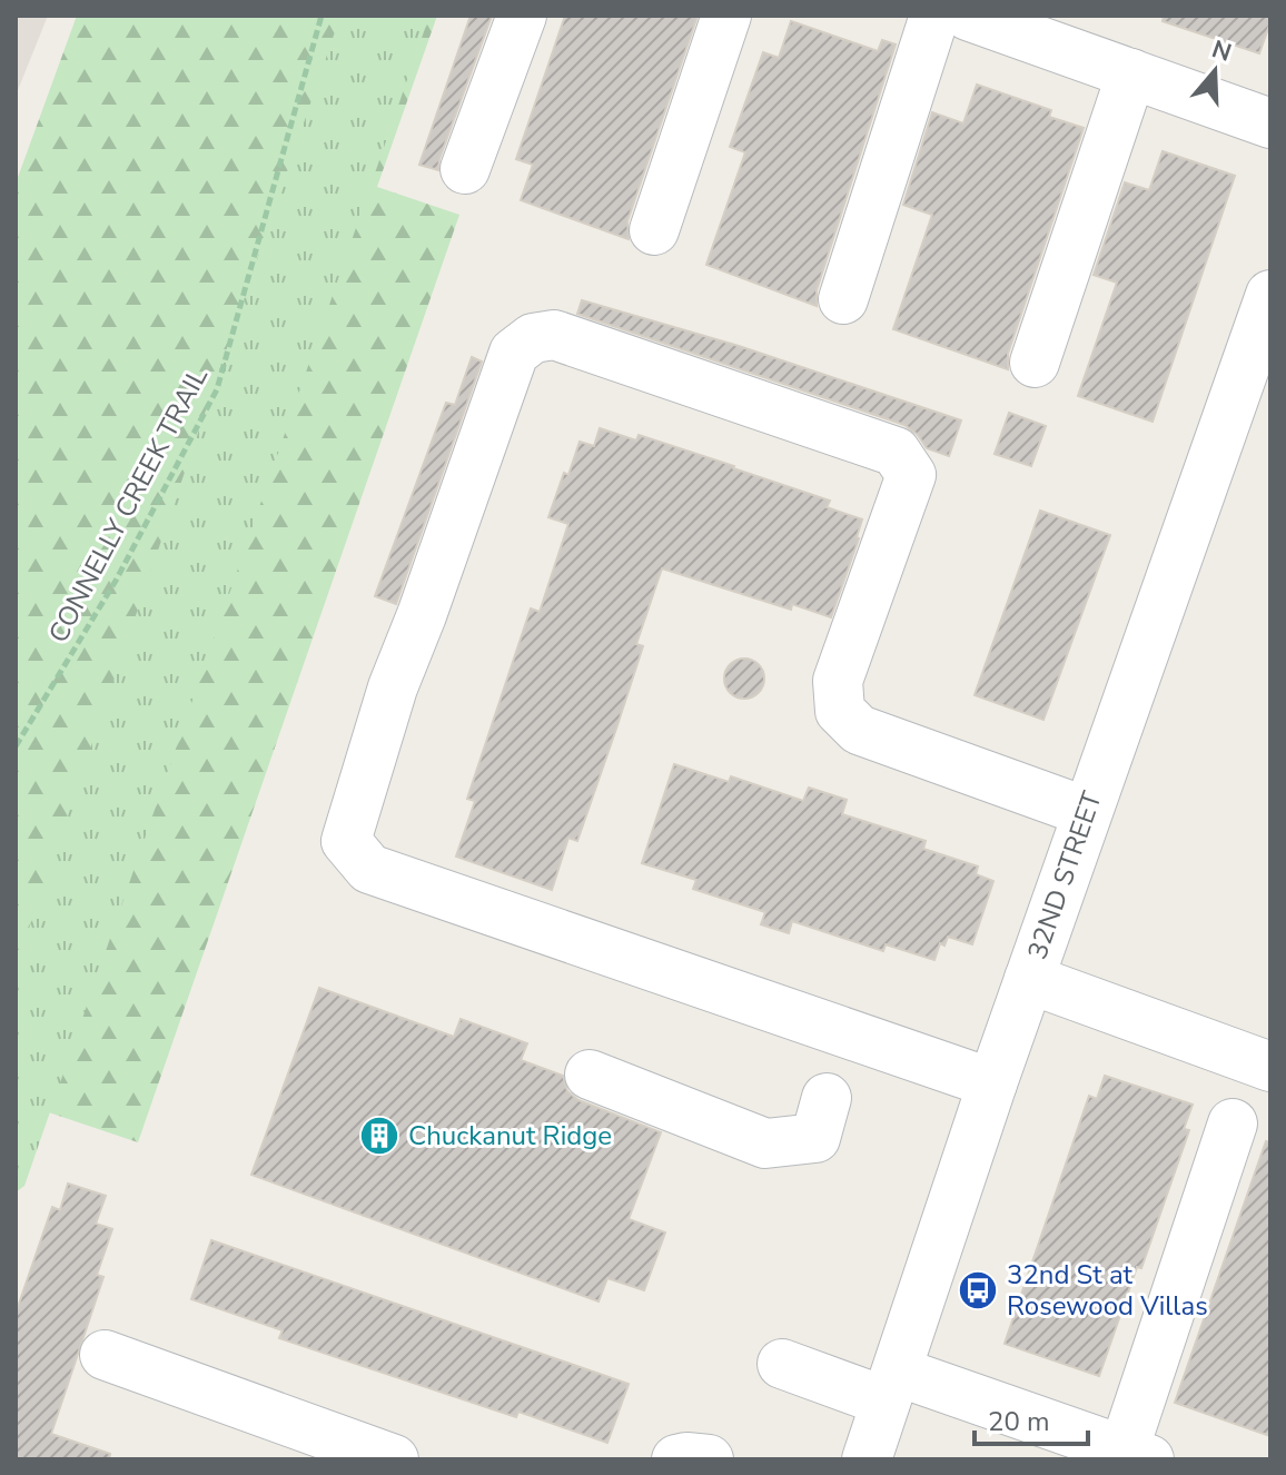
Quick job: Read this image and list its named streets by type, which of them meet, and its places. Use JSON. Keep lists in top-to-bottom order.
{
  "streets": {
    "street": ["32ND STREET"],
    "path": ["CONNELLY CREEK TRAIL"]
  },
  "places": {
    "building": ["Chuckanut Ridge"],
    "bus stop": ["32nd St at Rosewood Villas"]
  },
  "scale_bar": "20 m",
  "north": "top"
}
